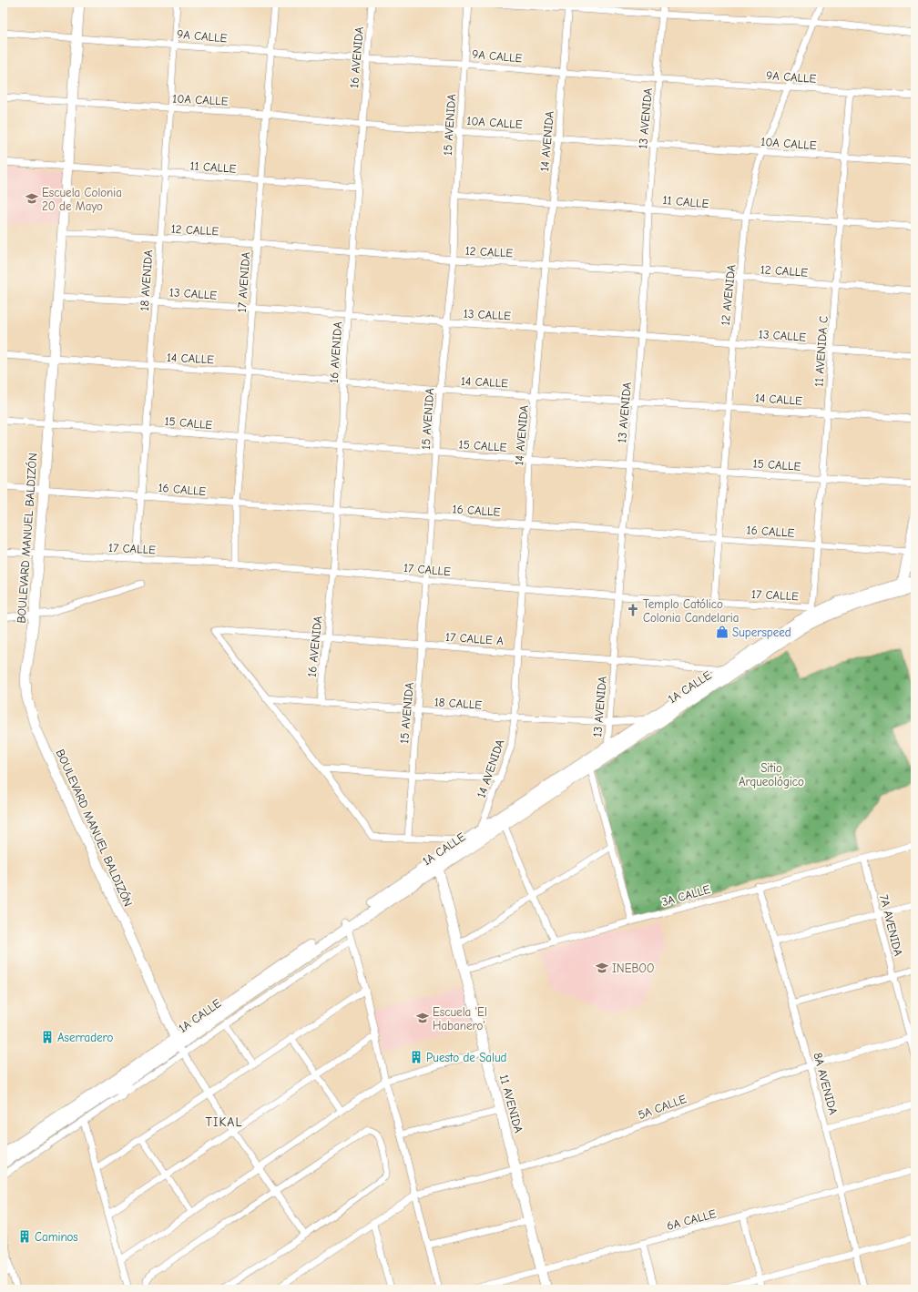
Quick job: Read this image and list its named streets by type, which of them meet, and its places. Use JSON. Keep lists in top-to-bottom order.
{
  "streets": {
    "main road": ["BOULEVARD MANUEL BALDIZÓN", "1A CALLE", "11 AVENIDA"],
    "street": [
      "9A CALLE",
      "16 AVENIDA",
      "10A CALLE",
      "13 AVENIDA",
      "15 AVENIDA",
      "14 AVENIDA",
      "11 CALLE",
      "12 CALLE",
      "18 AVENIDA",
      "17 AVENIDA",
      "13 CALLE",
      "12 AVENIDA",
      "11 AVENIDA C",
      "14 CALLE",
      "15 CALLE",
      "16 CALLE",
      "17 CALLE",
      "17 CALLE A",
      "18 CALLE",
      "3A CALLE",
      "7A AVENIDA",
      "8A AVENIDA",
      "5A CALLE",
      "6A CALLE"
    ]
  },
  "crossings": [
    ["9A CALLE", "16 AVENIDA"],
    ["9A CALLE", "13 AVENIDA"],
    ["9A CALLE", "15 AVENIDA"],
    ["9A CALLE", "14 AVENIDA"],
    ["9A CALLE", "18 AVENIDA"],
    ["9A CALLE", "17 AVENIDA"],
    ["9A CALLE", "12 AVENIDA"],
    ["9A CALLE", "11 AVENIDA C"],
    ["9A CALLE", "BOULEVARD MANUEL BALDIZÓN"],
    ["16 AVENIDA", "10A CALLE"],
    ["16 AVENIDA", "11 CALLE"],
    ["16 AVENIDA", "12 CALLE"],
    ["16 AVENIDA", "13 CALLE"],
    ["16 AVENIDA", "14 CALLE"],
    ["16 AVENIDA", "15 CALLE"],
    ["16 AVENIDA", "16 CALLE"],
    ["16 AVENIDA", "17 CALLE"],
    ["16 AVENIDA", "17 CALLE A"],
    ["16 AVENIDA", "18 CALLE"],
    ["10A CALLE", "13 AVENIDA"],
    ["10A CALLE", "15 AVENIDA"],
    ["10A CALLE", "14 AVENIDA"],
    ["10A CALLE", "18 AVENIDA"],
    ["10A CALLE", "17 AVENIDA"],
    ["10A CALLE", "12 AVENIDA"],
    ["10A CALLE", "11 AVENIDA C"],
    ["10A CALLE", "BOULEVARD MANUEL BALDIZÓN"],
    ["13 AVENIDA", "11 CALLE"],
    ["13 AVENIDA", "12 CALLE"],
    ["13 AVENIDA", "13 CALLE"],
    ["13 AVENIDA", "14 CALLE"],
    ["13 AVENIDA", "15 CALLE"],
    ["13 AVENIDA", "16 CALLE"],
    ["13 AVENIDA", "17 CALLE"],
    ["13 AVENIDA", "17 CALLE A"],
    ["13 AVENIDA", "1A CALLE"],
    ["13 AVENIDA", "18 CALLE"],
    ["15 AVENIDA", "11 CALLE"],
    ["15 AVENIDA", "12 CALLE"],
    ["15 AVENIDA", "13 CALLE"],
    ["15 AVENIDA", "14 CALLE"],
    ["15 AVENIDA", "15 CALLE"],
    ["15 AVENIDA", "16 CALLE"],
    ["15 AVENIDA", "17 CALLE"],
    ["15 AVENIDA", "17 CALLE A"],
    ["15 AVENIDA", "18 CALLE"],
    ["14 AVENIDA", "11 CALLE"],
    ["14 AVENIDA", "12 CALLE"],
    ["14 AVENIDA", "13 CALLE"],
    ["14 AVENIDA", "14 CALLE"],
    ["14 AVENIDA", "15 CALLE"],
    ["14 AVENIDA", "16 CALLE"],
    ["14 AVENIDA", "17 CALLE"],
    ["14 AVENIDA", "17 CALLE A"],
    ["14 AVENIDA", "1A CALLE"],
    ["14 AVENIDA", "18 CALLE"],
    ["11 CALLE", "18 AVENIDA"],
    ["11 CALLE", "17 AVENIDA"],
    ["11 CALLE", "12 AVENIDA"],
    ["11 CALLE", "11 AVENIDA C"],
    ["11 CALLE", "BOULEVARD MANUEL BALDIZÓN"],
    ["12 CALLE", "18 AVENIDA"],
    ["12 CALLE", "17 AVENIDA"],
    ["12 CALLE", "12 AVENIDA"],
    ["12 CALLE", "11 AVENIDA C"],
    ["12 CALLE", "BOULEVARD MANUEL BALDIZÓN"],
    ["18 AVENIDA", "13 CALLE"],
    ["18 AVENIDA", "14 CALLE"],
    ["18 AVENIDA", "15 CALLE"],
    ["18 AVENIDA", "16 CALLE"],
    ["18 AVENIDA", "17 CALLE"],
    ["17 AVENIDA", "13 CALLE"],
    ["17 AVENIDA", "14 CALLE"],
    ["17 AVENIDA", "15 CALLE"],
    ["17 AVENIDA", "16 CALLE"],
    ["17 AVENIDA", "17 CALLE"],
    ["13 CALLE", "12 AVENIDA"],
    ["13 CALLE", "11 AVENIDA C"],
    ["13 CALLE", "BOULEVARD MANUEL BALDIZÓN"],
    ["12 AVENIDA", "14 CALLE"],
    ["12 AVENIDA", "15 CALLE"],
    ["12 AVENIDA", "16 CALLE"],
    ["12 AVENIDA", "17 CALLE"],
    ["11 AVENIDA C", "14 CALLE"],
    ["11 AVENIDA C", "15 CALLE"],
    ["11 AVENIDA C", "16 CALLE"],
    ["11 AVENIDA C", "17 CALLE"],
    ["11 AVENIDA C", "1A CALLE"],
    ["14 CALLE", "BOULEVARD MANUEL BALDIZÓN"],
    ["15 CALLE", "BOULEVARD MANUEL BALDIZÓN"],
    ["16 CALLE", "BOULEVARD MANUEL BALDIZÓN"],
    ["BOULEVARD MANUEL BALDIZÓN", "17 CALLE"],
    ["BOULEVARD MANUEL BALDIZÓN", "1A CALLE"],
    ["17 CALLE", "1A CALLE"],
    ["17 CALLE A", "1A CALLE"],
    ["17 CALLE A", "18 CALLE"],
    ["1A CALLE", "18 CALLE"],
    ["1A CALLE", "11 AVENIDA"],
    ["3A CALLE", "7A AVENIDA"],
    ["3A CALLE", "8A AVENIDA"],
    ["3A CALLE", "11 AVENIDA"],
    ["7A AVENIDA", "5A CALLE"],
    ["8A AVENIDA", "5A CALLE"],
    ["8A AVENIDA", "6A CALLE"],
    ["11 AVENIDA", "5A CALLE"],
    ["11 AVENIDA", "6A CALLE"]
  ],
  "districts": ["TIKAL"],
  "parks": ["Sitio Arqueológico"],
  "places": {
    "school or university": ["Escuela Colonia 20 de Mayo", "INEBOO", "Escuela 'El Habanero'"],
    "church": ["Templo Católico Colonia Candelaria"],
    "shop": ["Superspeed"],
    "building": ["Aserradero", "Puesto de Salud", "Caminos"]
  }
}
